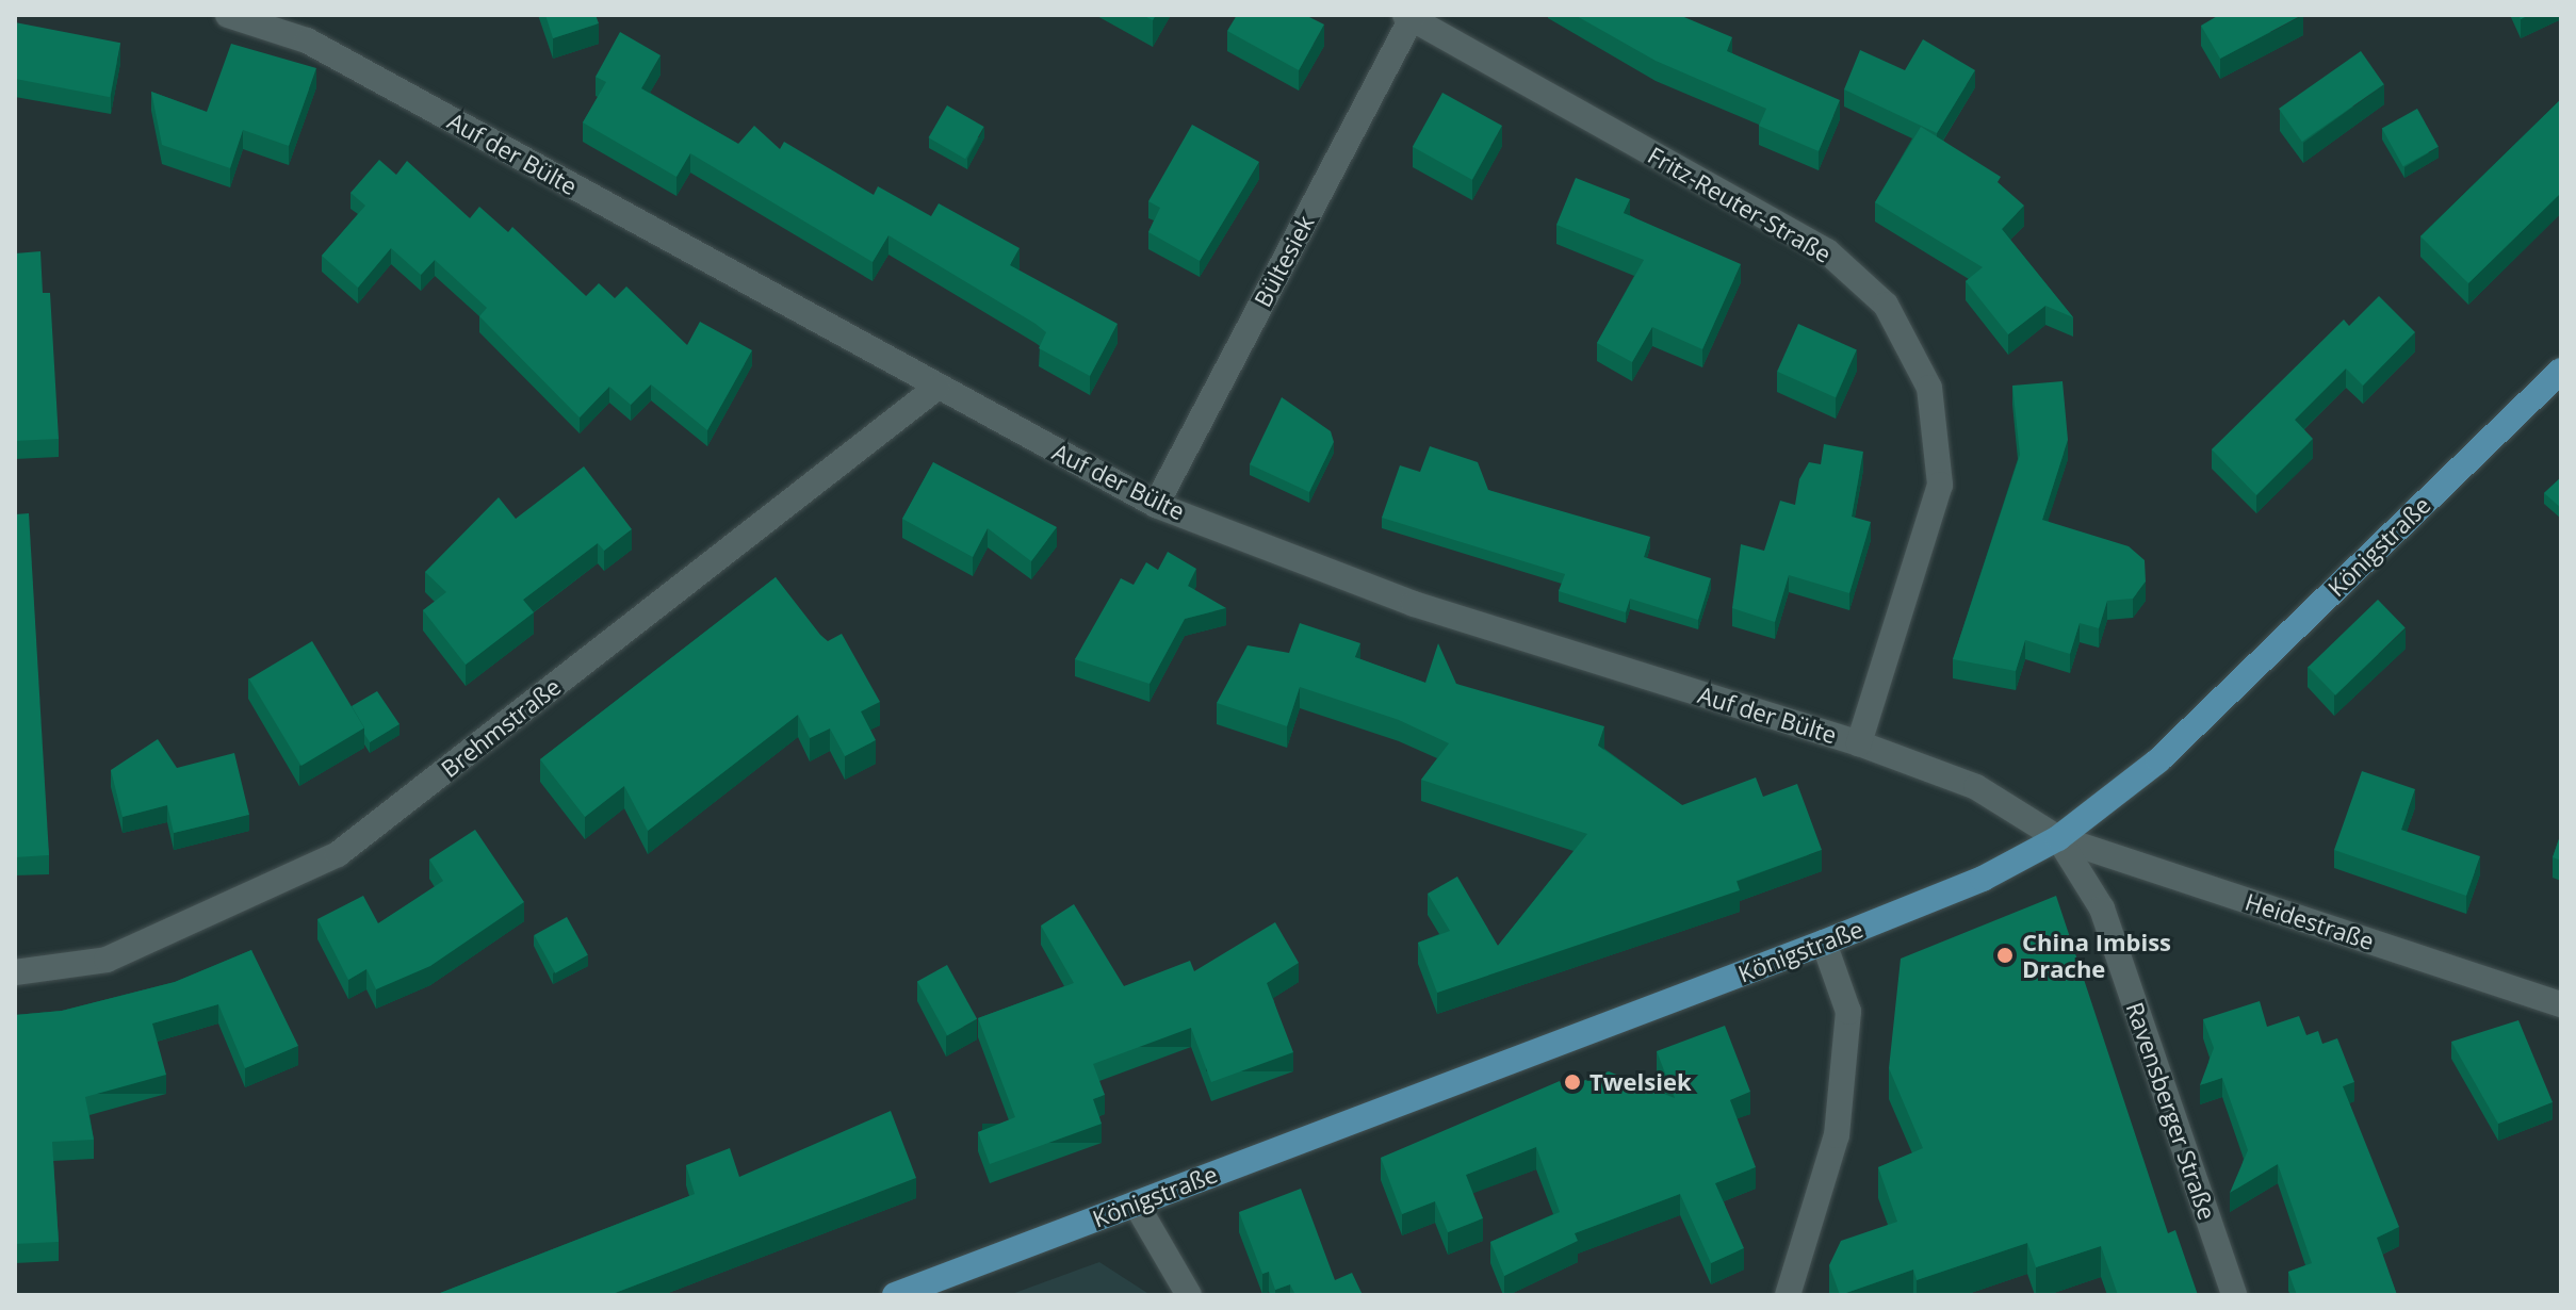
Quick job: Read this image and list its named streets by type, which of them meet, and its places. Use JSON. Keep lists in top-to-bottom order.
{
  "streets": {
    "main road": ["Königstraße"],
    "street": [
      "Auf der Bülte",
      "Fritz-Reuter-Straße",
      "Bültesiek",
      "Brehmstraße",
      "Heidestraße",
      "Ravensberger Straße"
    ]
  },
  "crossings": [
    ["Auf der Bülte", "Fritz-Reuter-Straße"],
    ["Auf der Bülte", "Bültesiek"],
    ["Auf der Bülte", "Königstraße"],
    ["Auf der Bülte", "Brehmstraße"],
    ["Auf der Bülte", "Heidestraße"],
    ["Auf der Bülte", "Ravensberger Straße"],
    ["Fritz-Reuter-Straße", "Bültesiek"],
    ["Königstraße", "Heidestraße"],
    ["Königstraße", "Ravensberger Straße"],
    ["Heidestraße", "Ravensberger Straße"]
  ],
  "places": ["China Imbiss Drache", "Twelsiek"]
}
